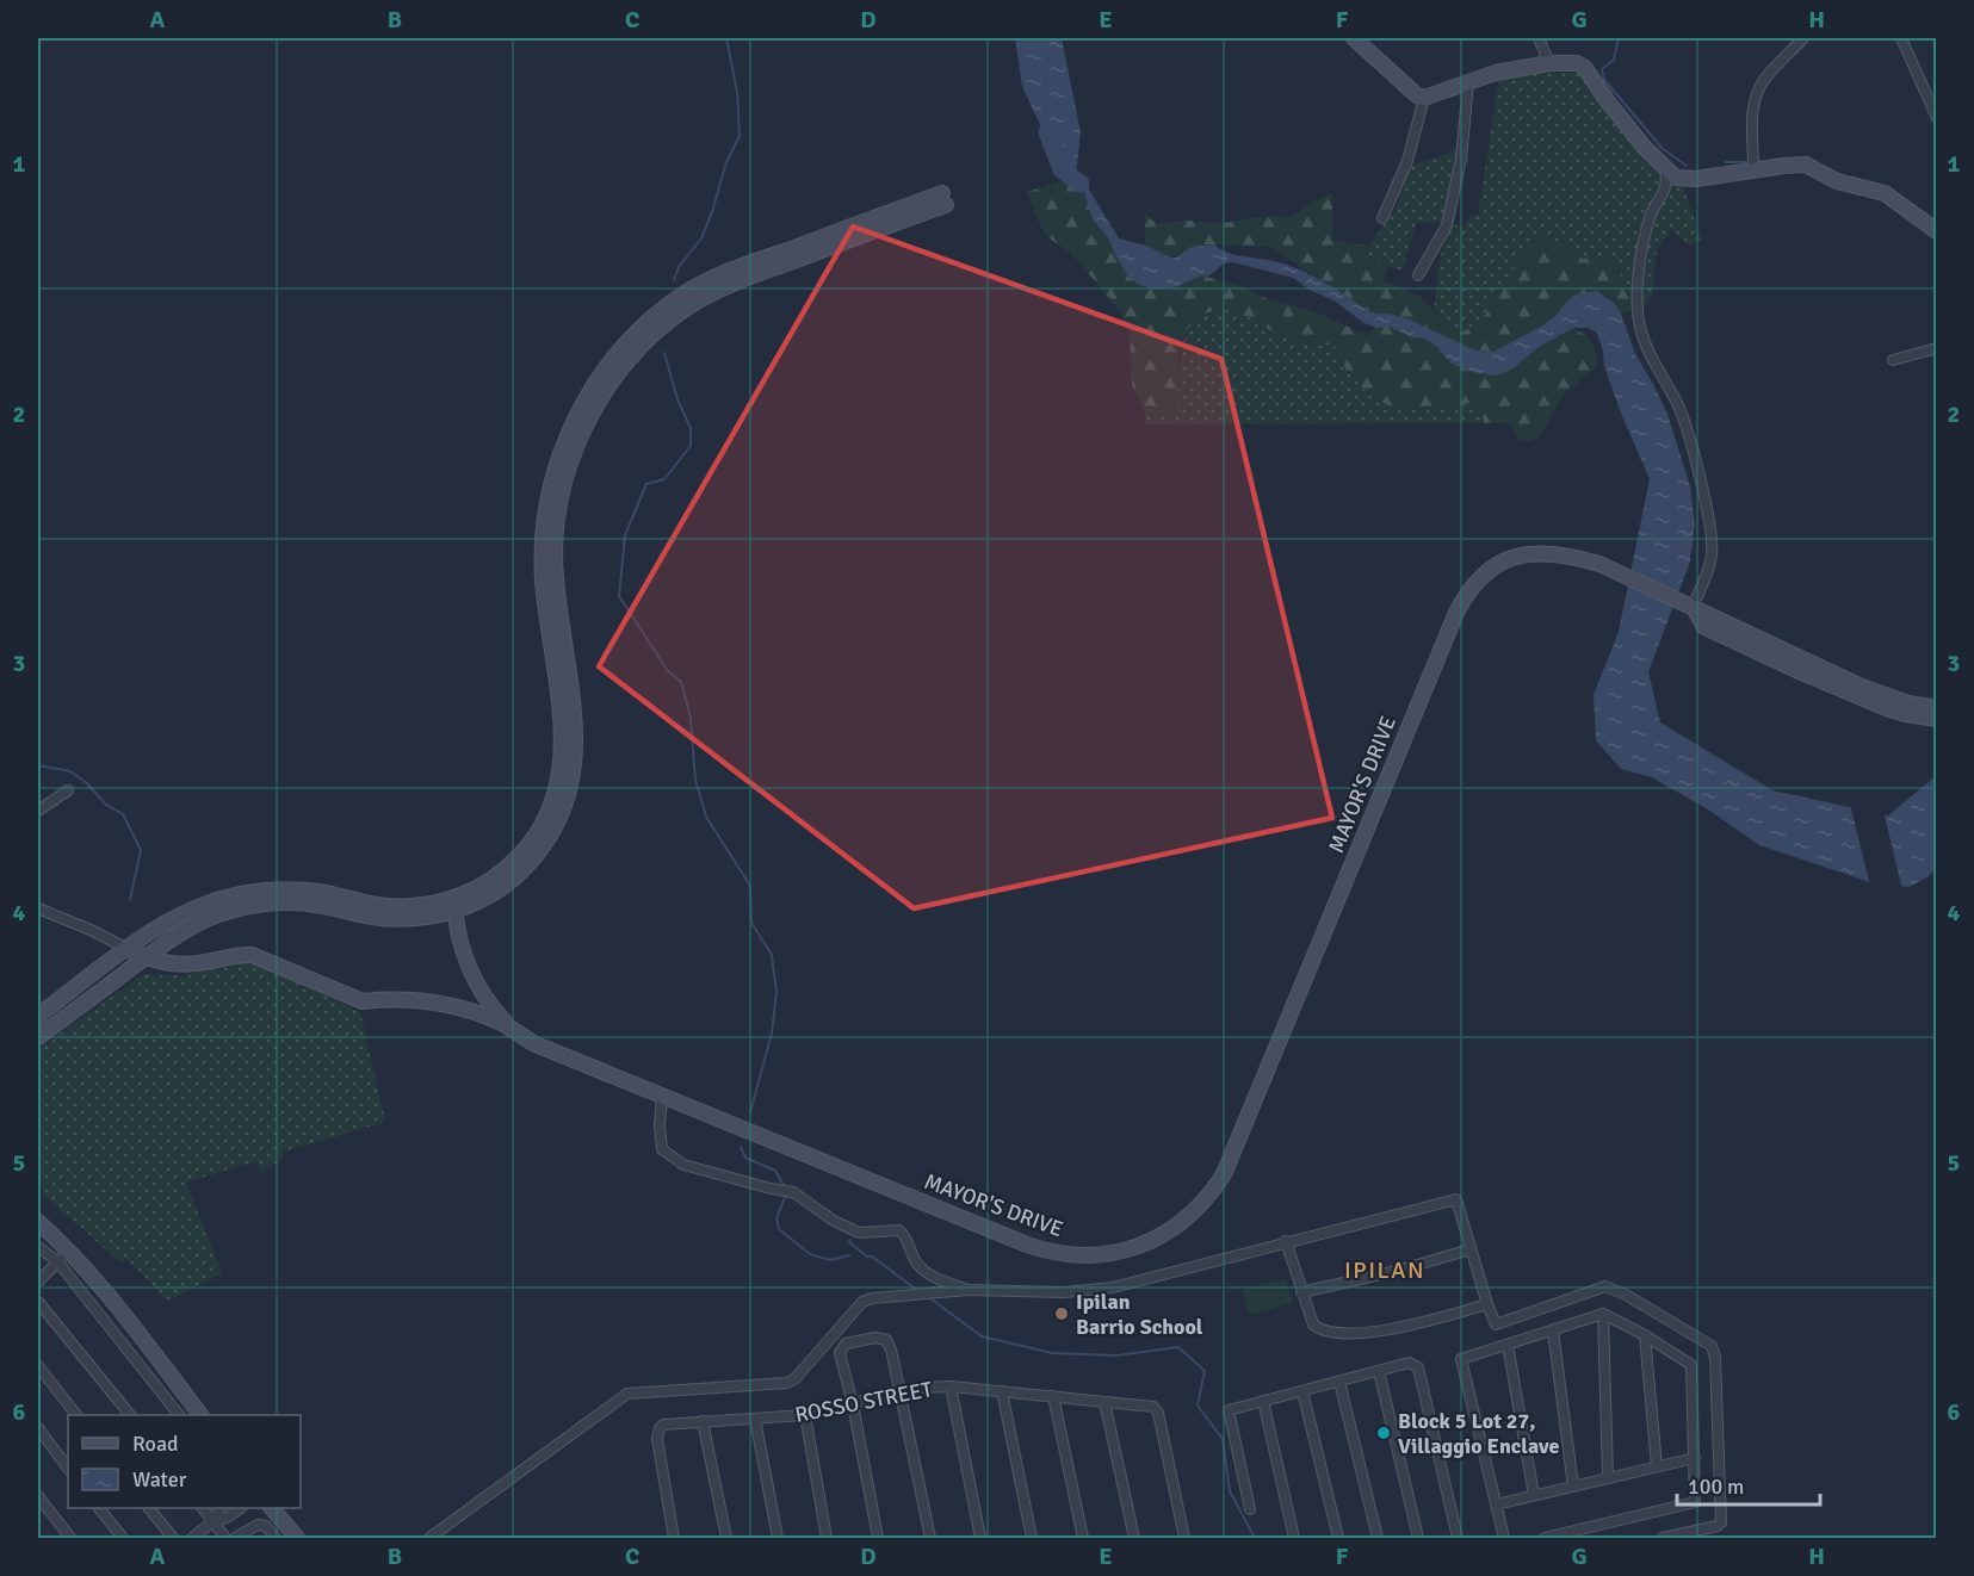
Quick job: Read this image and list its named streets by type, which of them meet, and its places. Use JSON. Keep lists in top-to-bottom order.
{
  "streets": {
    "street": ["MAYOR'S DRIVE", "ROSSO STREET"]
  },
  "districts": ["IPILAN"],
  "places": ["Ipilan Barrio School", "Block 5 Lot 27, Villaggio Enclave"],
  "legend": ["Road", "Water"],
  "scale_bar": "100 m",
  "grid": {
    "columns": [
      "A",
      "B",
      "C",
      "D",
      "E",
      "F",
      "G",
      "H"
    ],
    "rows": [
      "1",
      "2",
      "3",
      "4",
      "5",
      "6"
    ]
  }
}
